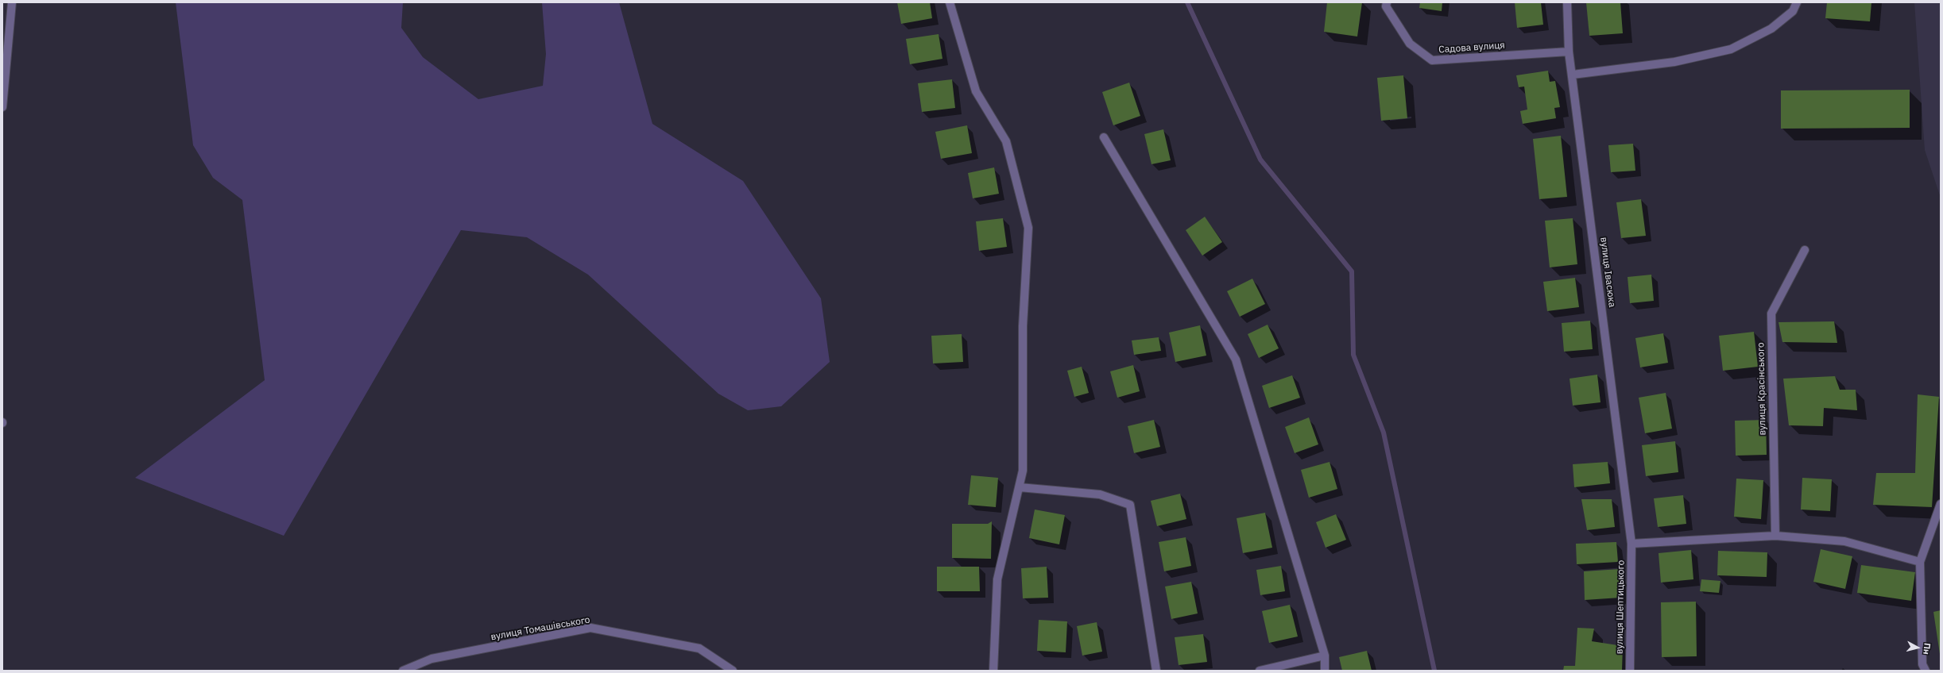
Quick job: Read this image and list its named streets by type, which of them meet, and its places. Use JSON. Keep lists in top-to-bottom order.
{
  "streets": {
    "street": [
      "Садова вулиця",
      "вулиця Івасюка",
      "вулиця Красінського",
      "вулиця Шептицького",
      "вулиця Томашівського"
    ]
  },
  "crossings": [
    ["Садова вулиця", "вулиця Івасюка"],
    ["вулиця Івасюка", "вулиця Шептицького"]
  ],
  "north": "right"
}
